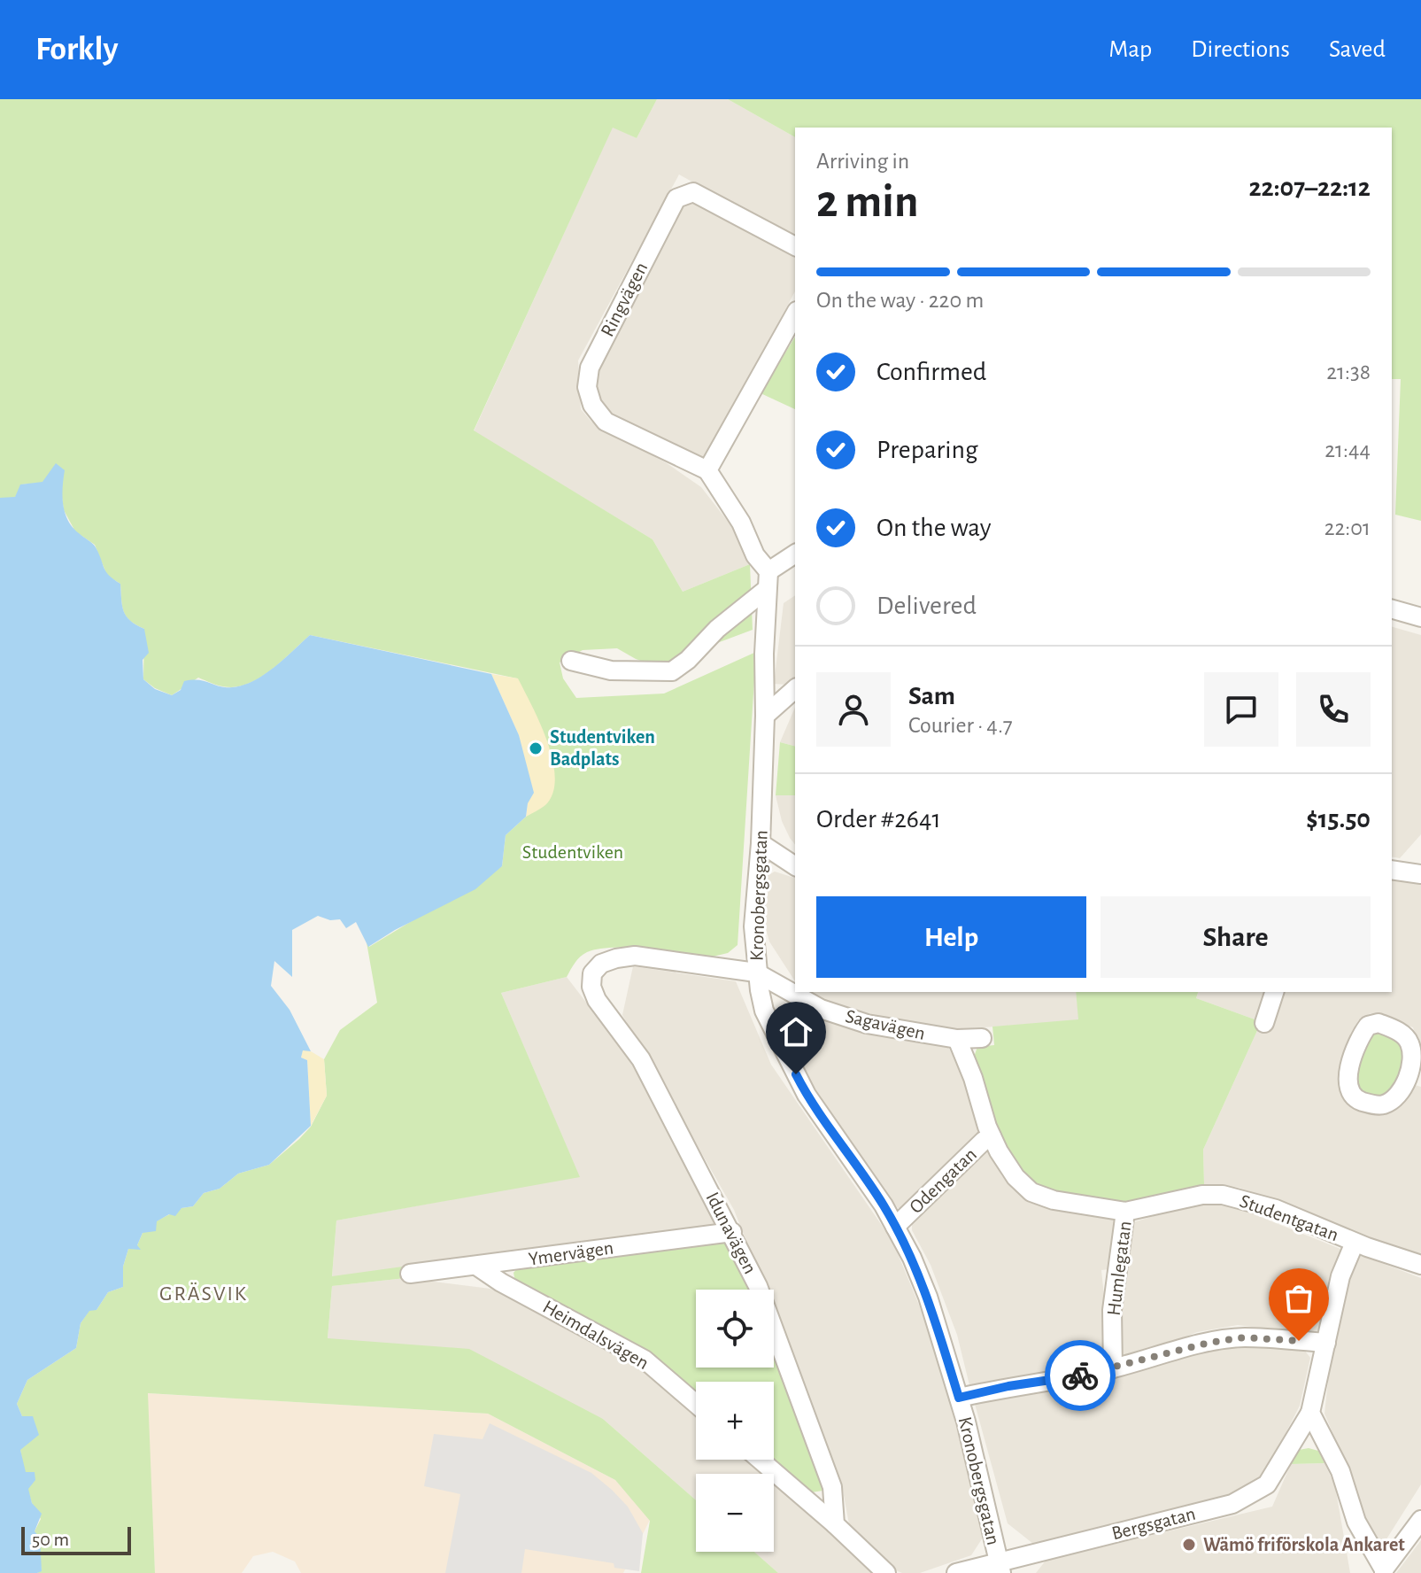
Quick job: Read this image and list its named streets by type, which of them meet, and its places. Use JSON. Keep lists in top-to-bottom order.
{
  "streets": {
    "street": [
      "Ringvägen",
      "Kronobergsgatan",
      "Sagavägen",
      "Odengatan",
      "Studentgatan",
      "Idunavägen",
      "Ymervägen",
      "Humlegatan",
      "Heimdalsvägen",
      "Bergsgatan"
    ]
  },
  "crossings": [
    ["Kronobergsgatan", "Sagavägen"],
    ["Kronobergsgatan", "Odengatan"],
    ["Kronobergsgatan", "Idunavägen"],
    ["Kronobergsgatan", "Bergsgatan"],
    ["Sagavägen", "Studentgatan"],
    ["Sagavägen", "Idunavägen"],
    ["Odengatan", "Studentgatan"],
    ["Studentgatan", "Humlegatan"],
    ["Studentgatan", "Bergsgatan"],
    ["Idunavägen", "Ymervägen"],
    ["Ymervägen", "Heimdalsvägen"]
  ],
  "districts": ["GRÄSVIK"],
  "parks": ["Studentviken"],
  "places": ["Studentviken Badplats", "Wämö friförskola Ankaret"],
  "scale_bar": "50 m",
  "page": {
    "header": "Forkly",
    "nav": ["Map", "Directions", "Saved"],
    "heading": ["2 min", "Arriving in", "22:07–22:12"],
    "panel": [
      "Sam",
      "Courier · 4.7",
      "Order #2641",
      "$15.50"
    ],
    "bar": "On the way · 220 m",
    "list": [
      ["Confirmed", "21:38"],
      ["Preparing", "21:44"],
      ["On the way", "22:01"],
      "Delivered"
    ],
    "buttons": ["Help", "Share"],
    "map_buttons": ["+", "−"],
    "scale": "50 m"
  }
}
